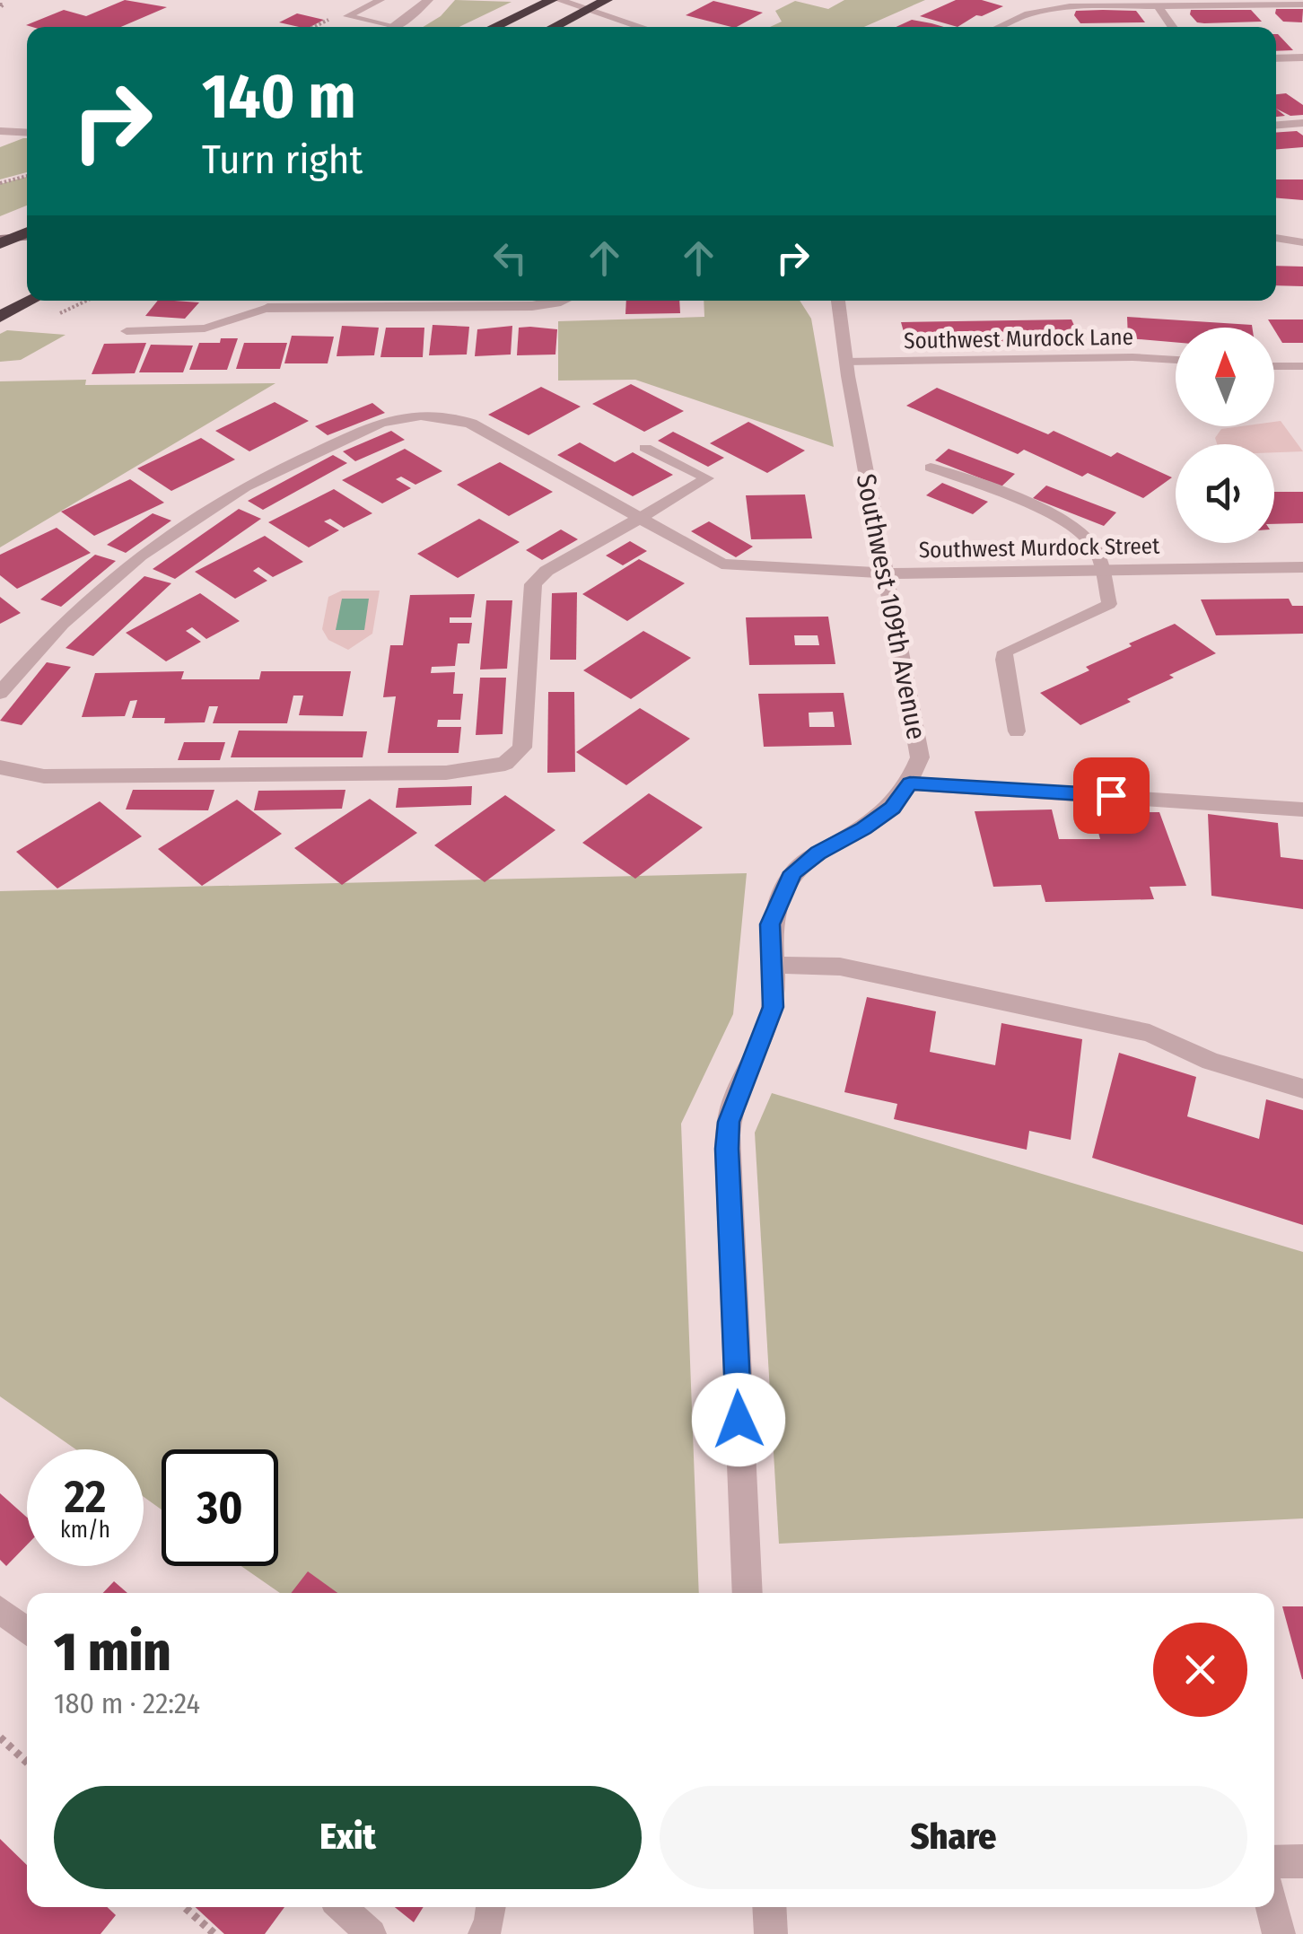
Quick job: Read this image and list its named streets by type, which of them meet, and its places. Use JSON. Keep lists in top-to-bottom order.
{
  "streets": {
    "street": ["Southwest Murdock Street", "Southwest 109th Avenue"],
    "lane": ["Southwest Murdock Lane"]
  },
  "crossings": [
    ["Southwest Murdock Lane", "Southwest 109th Avenue"],
    ["Southwest Murdock Street", "Southwest 109th Avenue"]
  ],
  "north": "top",
  "page": {
    "turn": ["140 m", "Turn right"],
    "speed": "22 km/h",
    "limit": "30",
    "heading": ["1 min", "180 m · 22:24"],
    "buttons": ["Exit", "Share"]
  }
}
